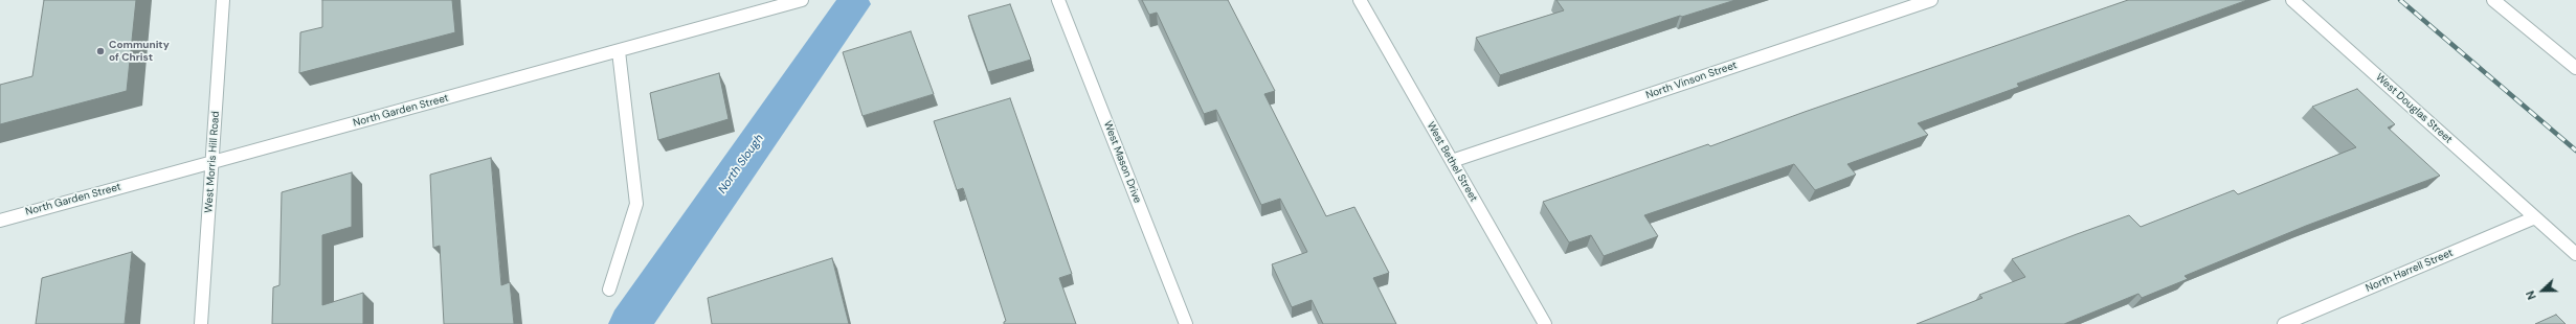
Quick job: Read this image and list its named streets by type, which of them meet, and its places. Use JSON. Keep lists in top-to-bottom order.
{
  "streets": {
    "street": [
      "North Vinson Street",
      "West Douglas Street",
      "North Garden Street",
      "West Morris Hill Road",
      "West Mason Drive",
      "West Bethel Street",
      "North Harrell Street"
    ]
  },
  "crossings": [
    ["North Vinson Street", "West Bethel Street"],
    ["West Douglas Street", "North Harrell Street"],
    ["North Garden Street", "West Morris Hill Road"]
  ],
  "water": ["North Slough"],
  "places": ["Community of Christ"],
  "north": "left"
}
